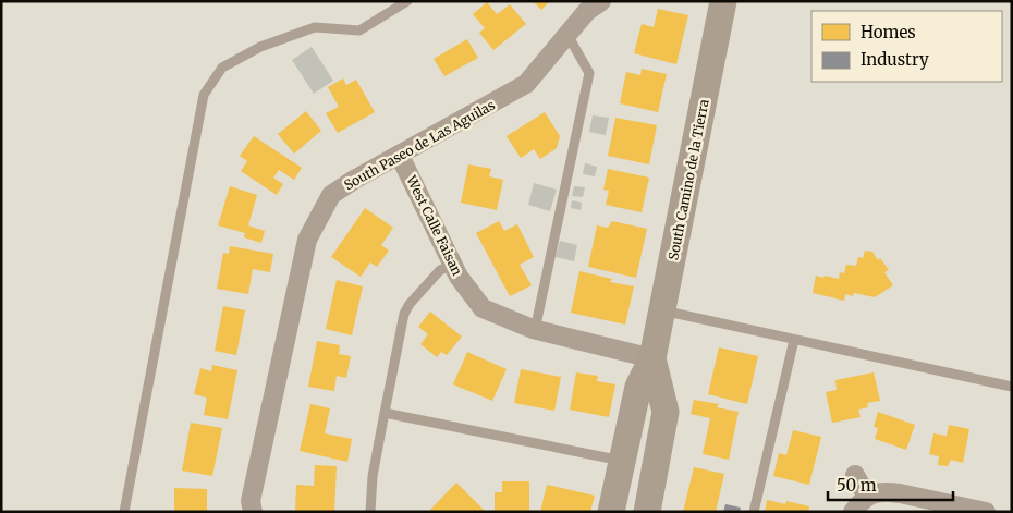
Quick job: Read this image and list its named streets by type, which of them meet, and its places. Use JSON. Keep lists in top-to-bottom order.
{
  "streets": {
    "street": ["South Paseo de Las Aguilas", "South Camino de la Tierra", "West Calle Faisan"]
  },
  "crossings": [
    ["South Paseo de Las Aguilas", "West Calle Faisan"],
    ["South Camino de la Tierra", "West Calle Faisan"]
  ],
  "legend": ["Homes", "Industry"],
  "scale_bar": "50 m"
}
